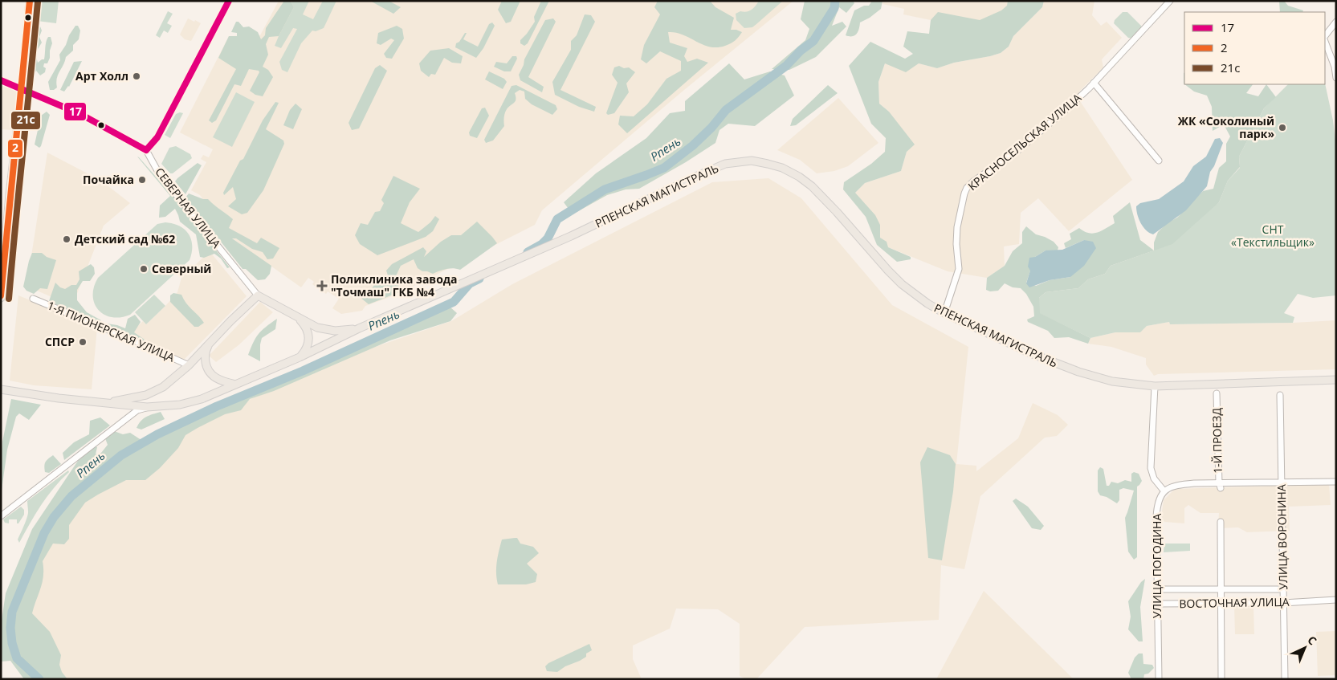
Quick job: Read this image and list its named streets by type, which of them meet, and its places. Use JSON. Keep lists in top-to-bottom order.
{
  "streets": {
    "main road": ["РПЕНСКАЯ МАГИСТРАЛЬ"],
    "street": [
      "КРАСНОСЕЛЬСКАЯ УЛИЦА",
      "СЕВЕРНАЯ УЛИЦА",
      "1-Я ПИОНЕРСКАЯ УЛИЦА",
      "1-Й ПРОЕЗД",
      "УЛИЦА ВОРОНИНА",
      "УЛИЦА ПОГОДИНА",
      "ВОСТОЧНАЯ УЛИЦА"
    ]
  },
  "crossings": [
    ["КРАСНОСЕЛЬСКАЯ УЛИЦА", "РПЕНСКАЯ МАГИСТРАЛЬ"],
    ["РПЕНСКАЯ МАГИСТРАЛЬ", "СЕВЕРНАЯ УЛИЦА"],
    ["РПЕНСКАЯ МАГИСТРАЛЬ", "1-Я ПИОНЕРСКАЯ УЛИЦА"],
    ["УЛИЦА ВОРОНИНА", "ВОСТОЧНАЯ УЛИЦА"],
    ["УЛИЦА ПОГОДИНА", "ВОСТОЧНАЯ УЛИЦА"]
  ],
  "water": ["Рпень"],
  "parks": ["СНТ «Текстильщик»"],
  "places": {
    "other": [
      "Арт Холл",
      "ЖК «Соколиный парк»",
      "Почайка",
      "Детский сад №62",
      "Северный",
      "СПСР"
    ],
    "health": ["Поликлиника завода \"Точмаш\" ГКБ №4"]
  },
  "lines": ["transit line 17", "transit line 2", "transit line 21с"],
  "legend": ["17", "2", "21с"],
  "north": "top right"
}
